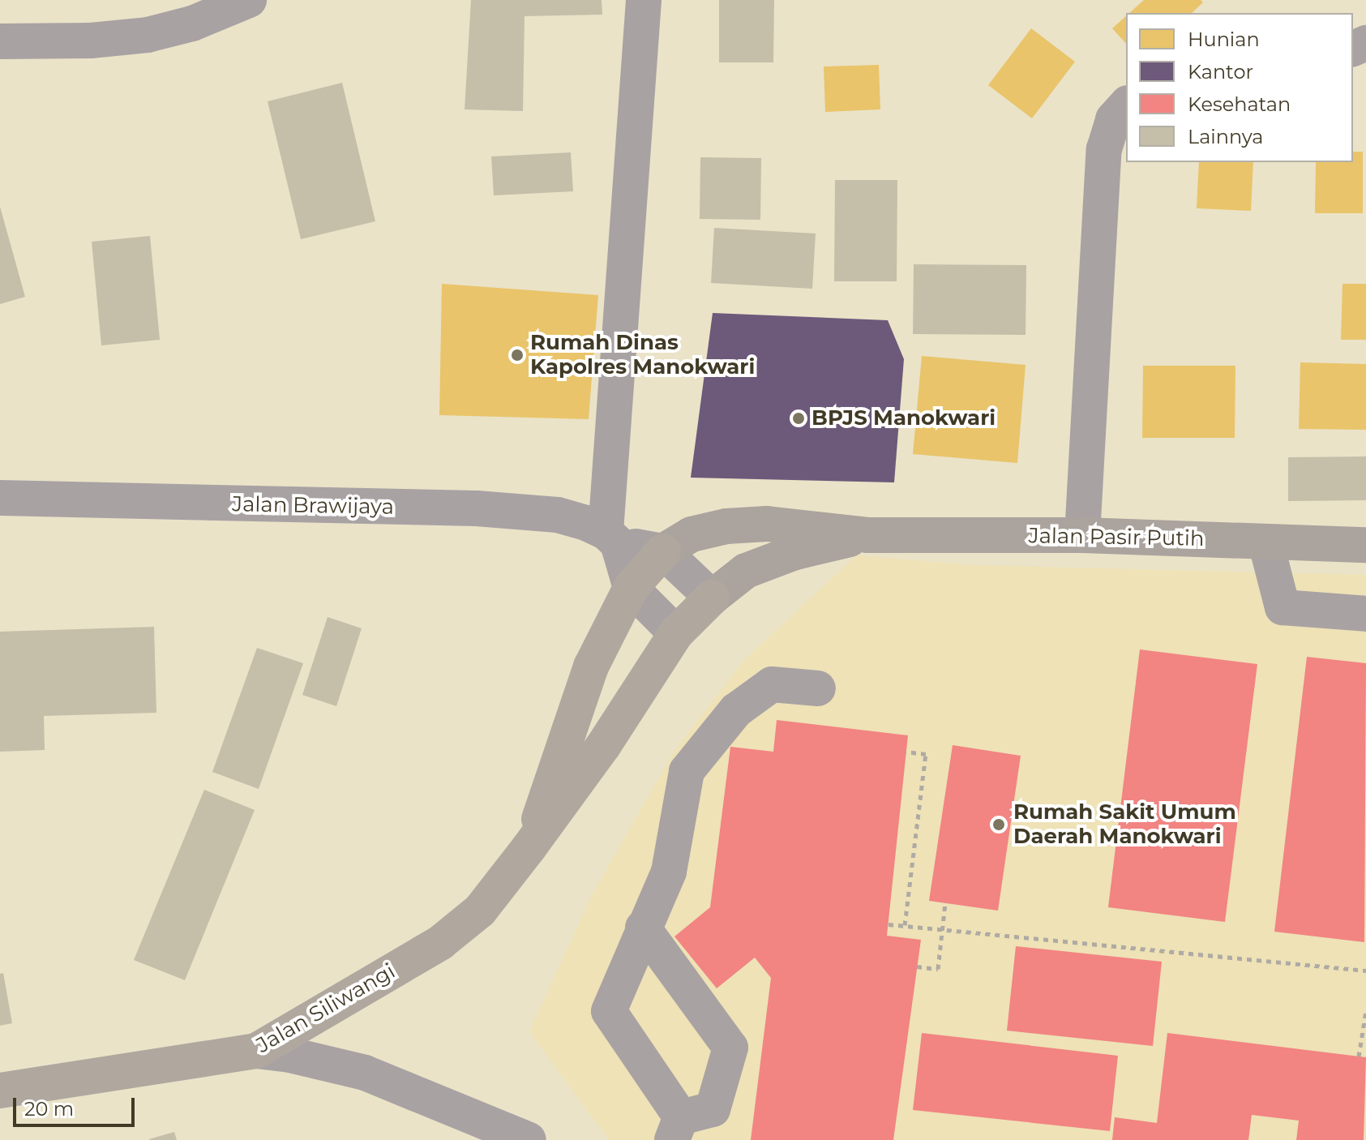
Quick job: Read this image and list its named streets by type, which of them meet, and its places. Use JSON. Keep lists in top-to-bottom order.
{
  "streets": {
    "highway": ["Jalan Siliwangi"],
    "main road": ["Jalan Pasir Putih"],
    "street": ["Jalan Brawijaya"]
  },
  "crossings": [
    ["Jalan Brawijaya", "Jalan Pasir Putih"],
    ["Jalan Brawijaya", "Jalan Siliwangi"],
    ["Jalan Pasir Putih", "Jalan Siliwangi"]
  ],
  "places": ["Rumah Dinas Kapolres Manokwari", "BPJS Manokwari", "Rumah Sakit Umum Daerah Manokwari"],
  "legend": [
    "Hunian",
    "Kantor",
    "Kesehatan",
    "Lainnya"
  ],
  "scale_bar": "20 m"
}
